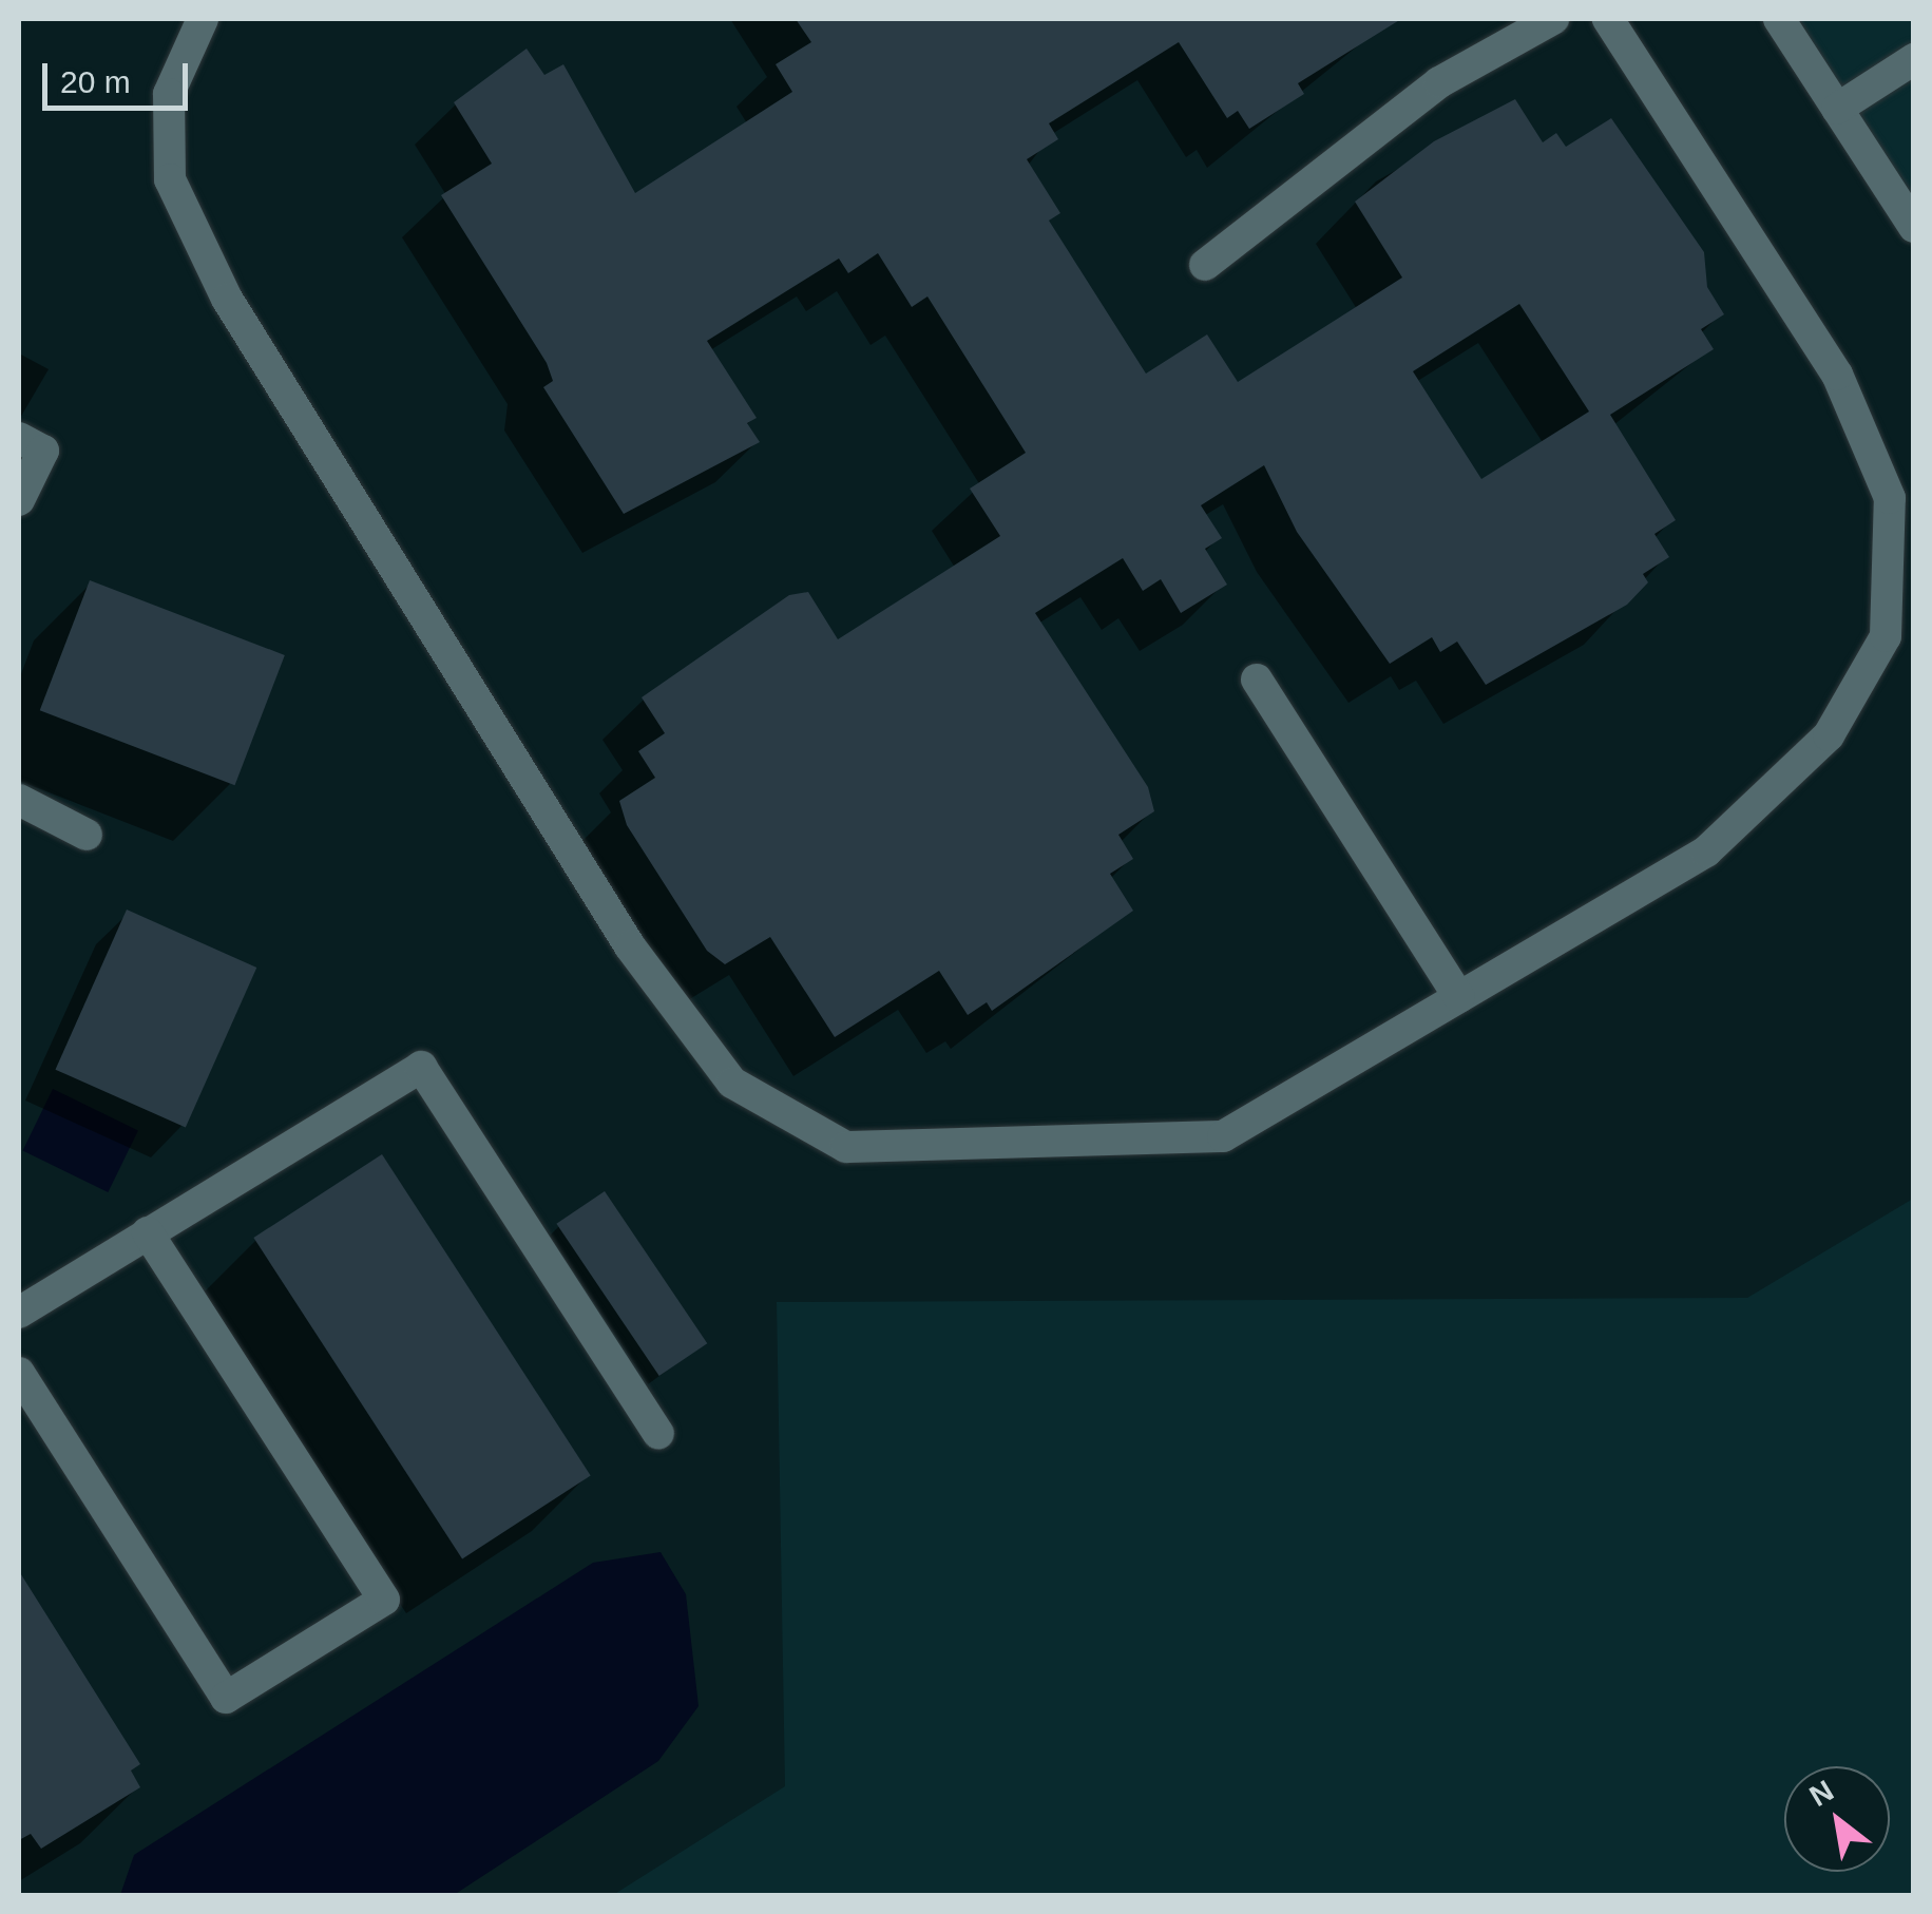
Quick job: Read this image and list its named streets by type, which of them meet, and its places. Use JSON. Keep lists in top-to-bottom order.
{
  "scale_bar": "20 m",
  "north": "top left"
}
